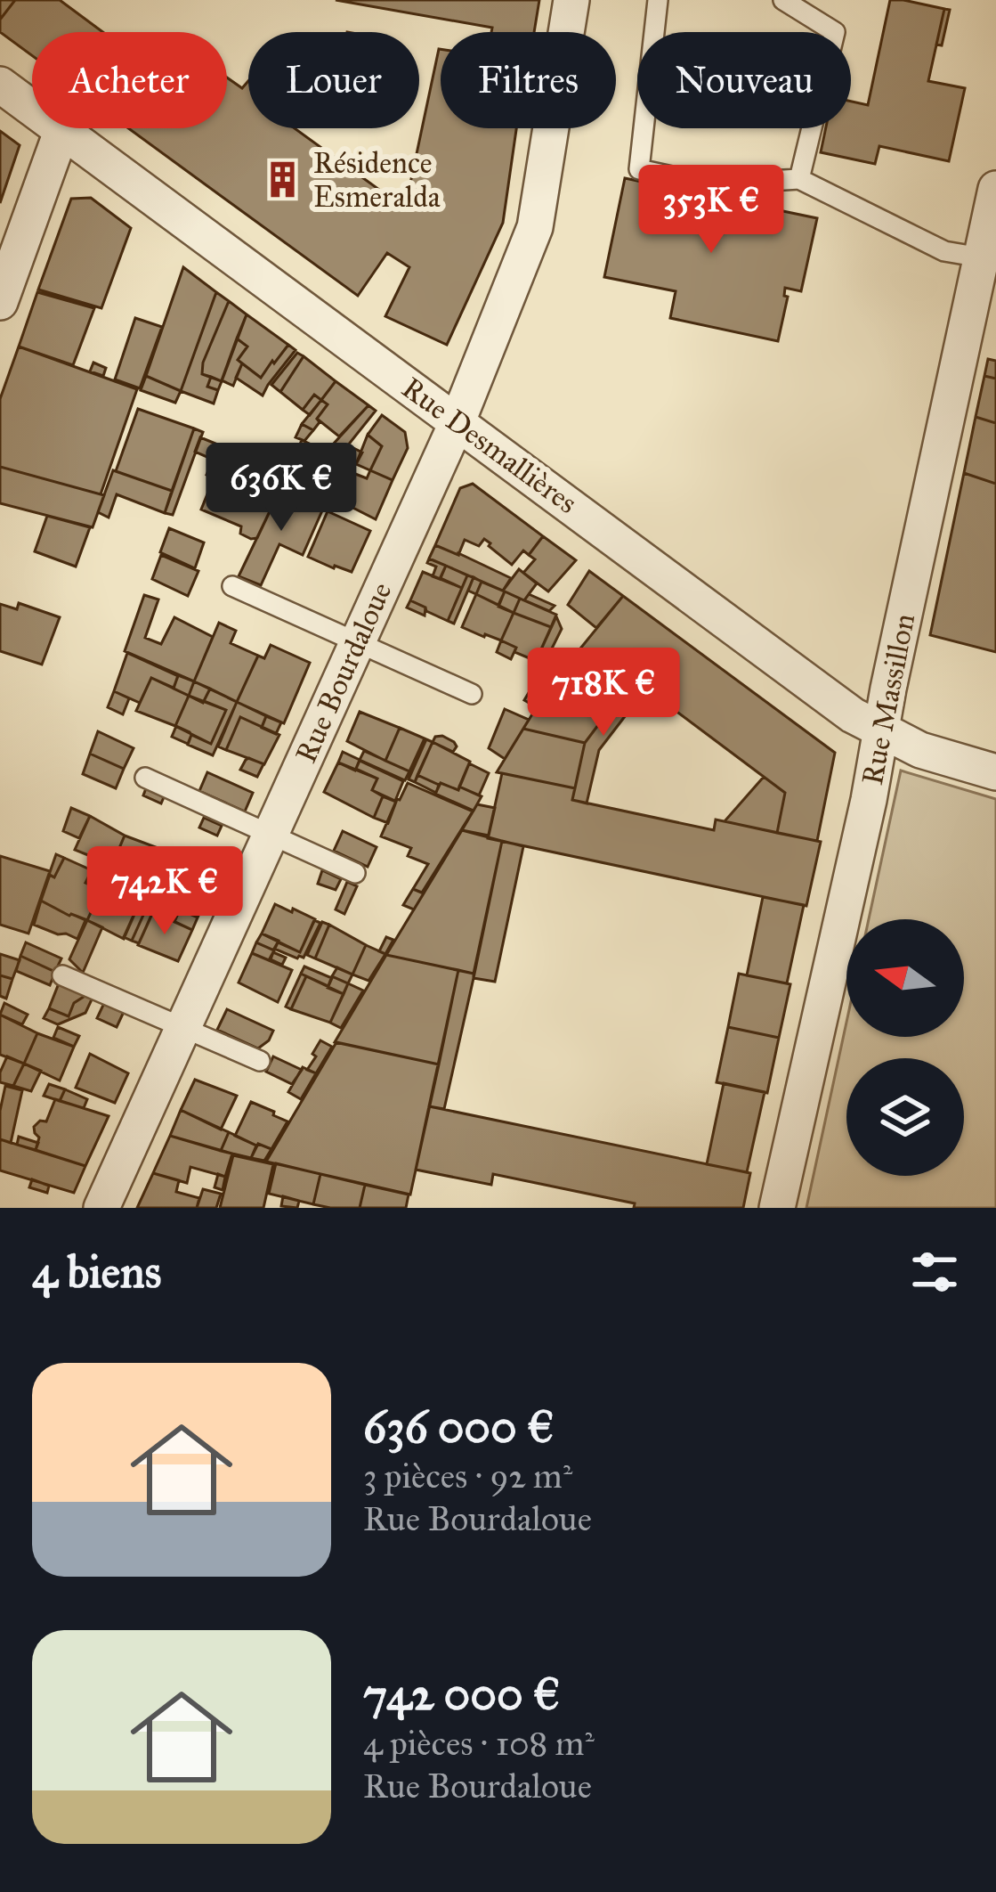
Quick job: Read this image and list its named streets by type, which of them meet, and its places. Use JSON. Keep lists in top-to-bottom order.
{
  "streets": {
    "street": ["Rue Desmallières", "Rue Bourdaloue", "Rue Massillon"]
  },
  "crossings": [
    ["Rue Desmallières", "Rue Bourdaloue"],
    ["Rue Desmallières", "Rue Massillon"]
  ],
  "places": {
    "building": ["Résidence Esmeralda"]
  },
  "north": "left",
  "page": {
    "chip": [
      "Acheter",
      "Louer",
      "Filtres",
      "Nouveau"
    ],
    "price": [
      "353K €",
      "636K €",
      "718K €",
      "742K €"
    ],
    "heading": "4 biens",
    "list": [
      {
        "name": "636 000 €",
        "note": "3 pièces · 92 m² · Rue Bourdaloue"
      },
      {
        "name": "742 000 €",
        "note": "4 pièces · 108 m² · Rue Bourdaloue"
      }
    ]
  }
}
